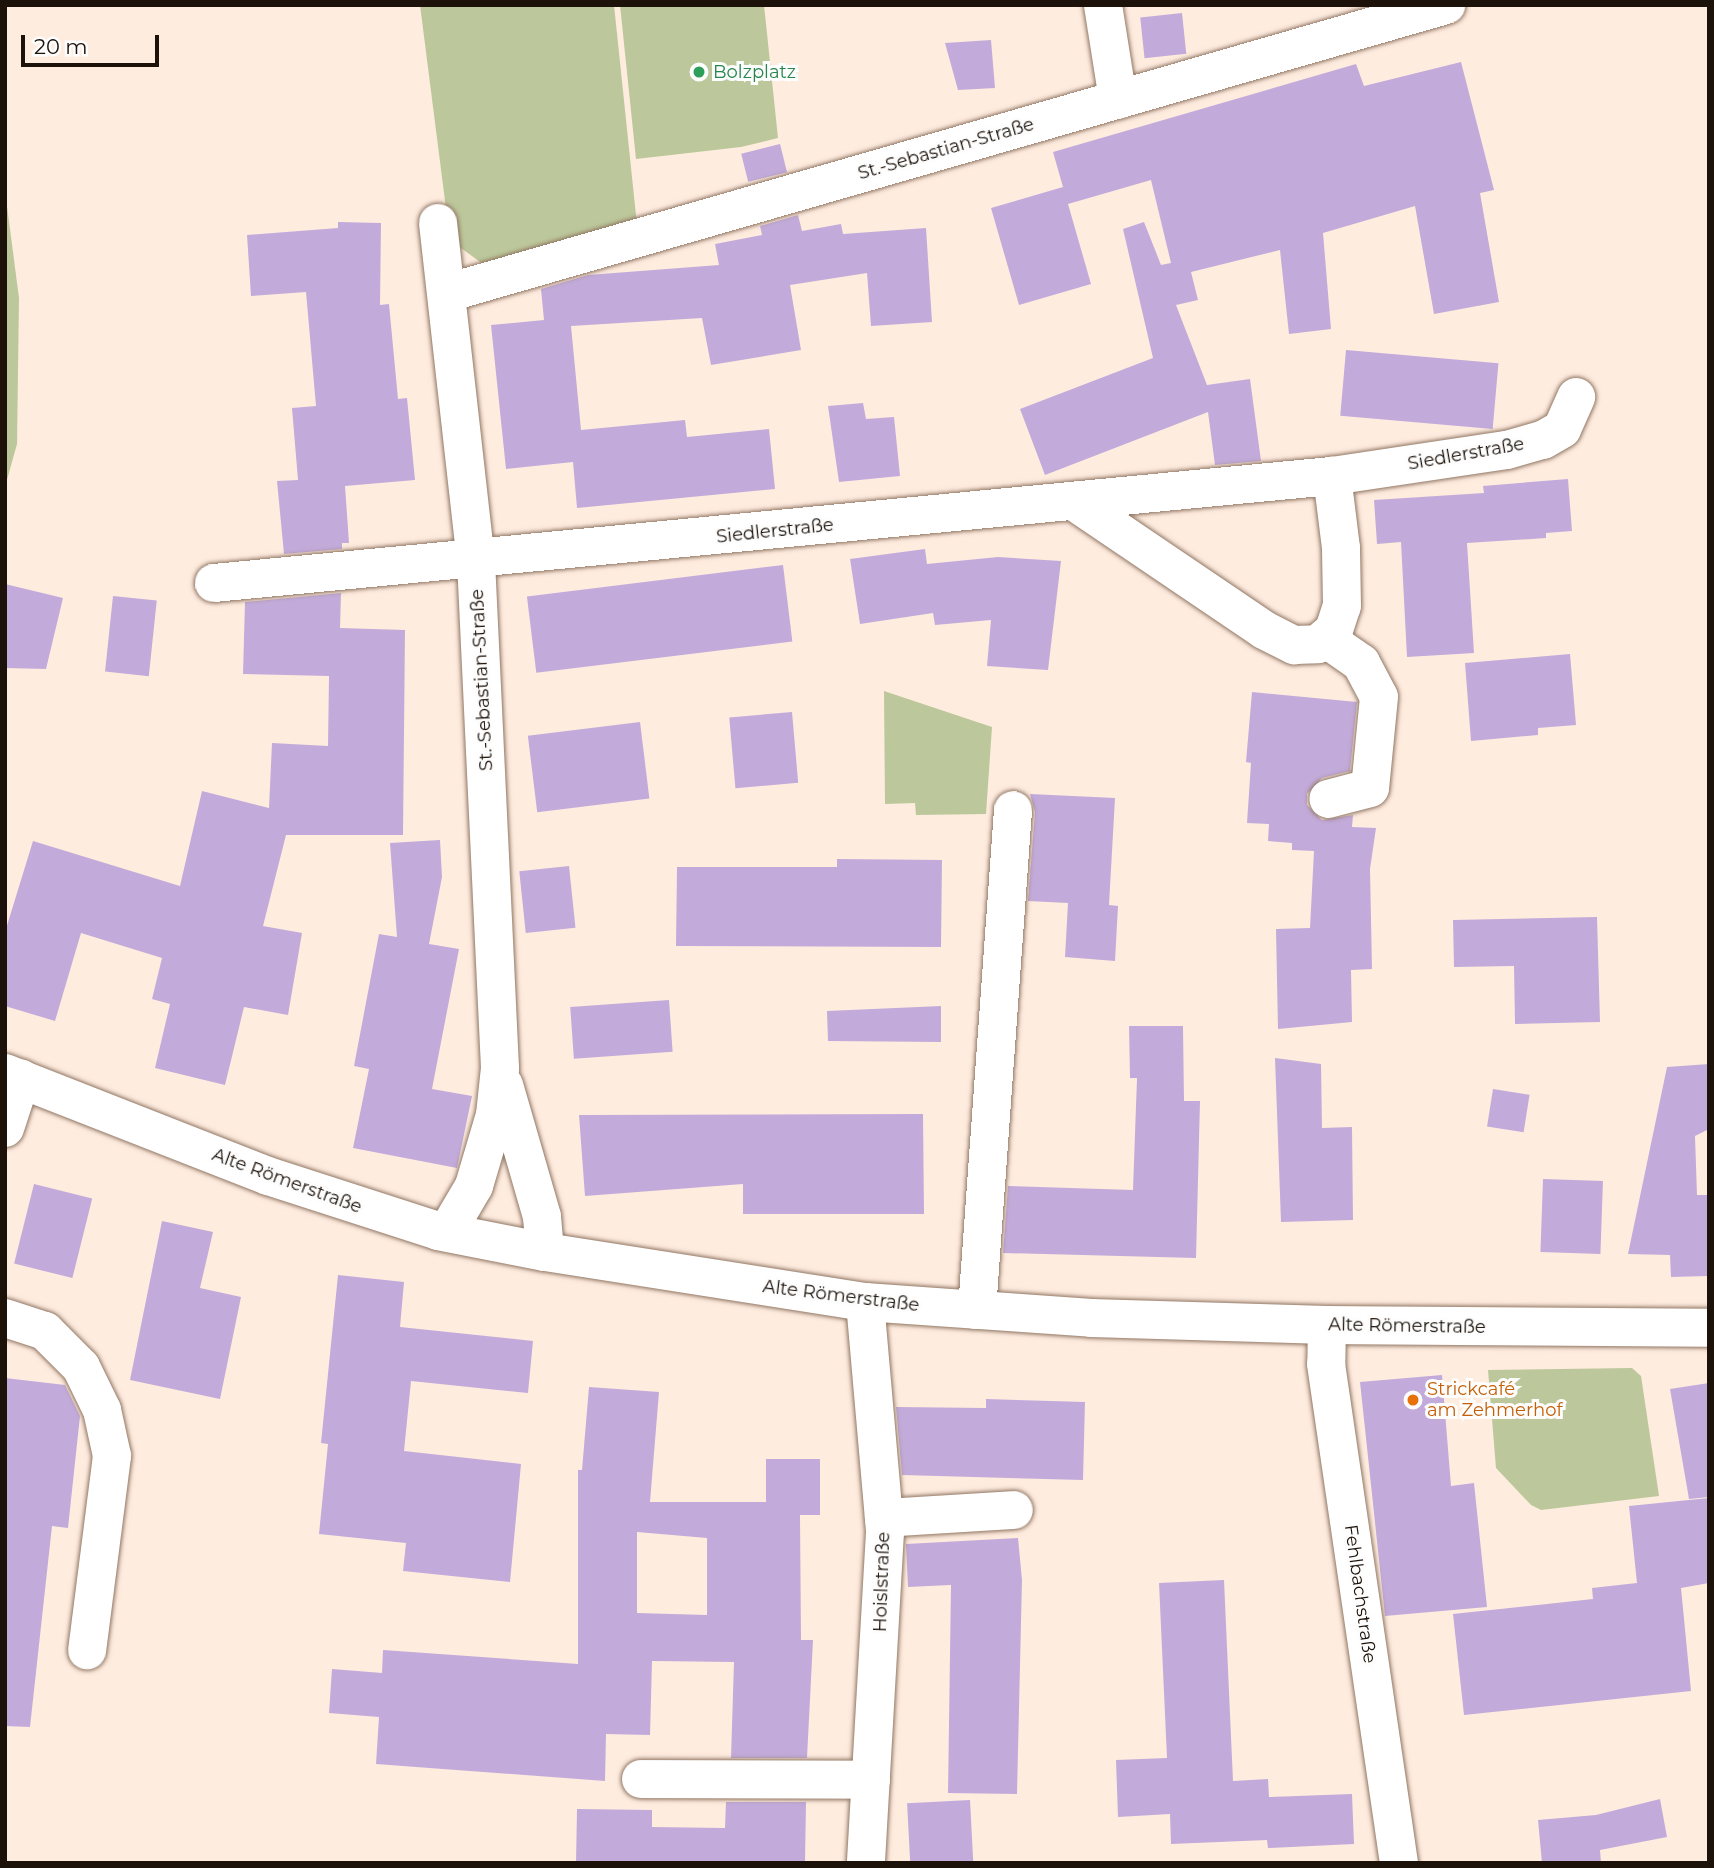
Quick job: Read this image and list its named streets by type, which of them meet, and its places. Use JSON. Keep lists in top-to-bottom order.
{
  "streets": {
    "street": [
      "St.-Sebastian-Straße",
      "Siedlerstraße",
      "Alte Römerstraße",
      "Hoislstraße",
      "Fehlbachstraße"
    ]
  },
  "crossings": [
    ["St.-Sebastian-Straße", "Siedlerstraße"],
    ["St.-Sebastian-Straße", "Alte Römerstraße"],
    ["Alte Römerstraße", "Hoislstraße"],
    ["Alte Römerstraße", "Fehlbachstraße"]
  ],
  "places": ["Bolzplatz", "Strickcafé am Zehmerhof"],
  "scale_bar": "20 m"
}
